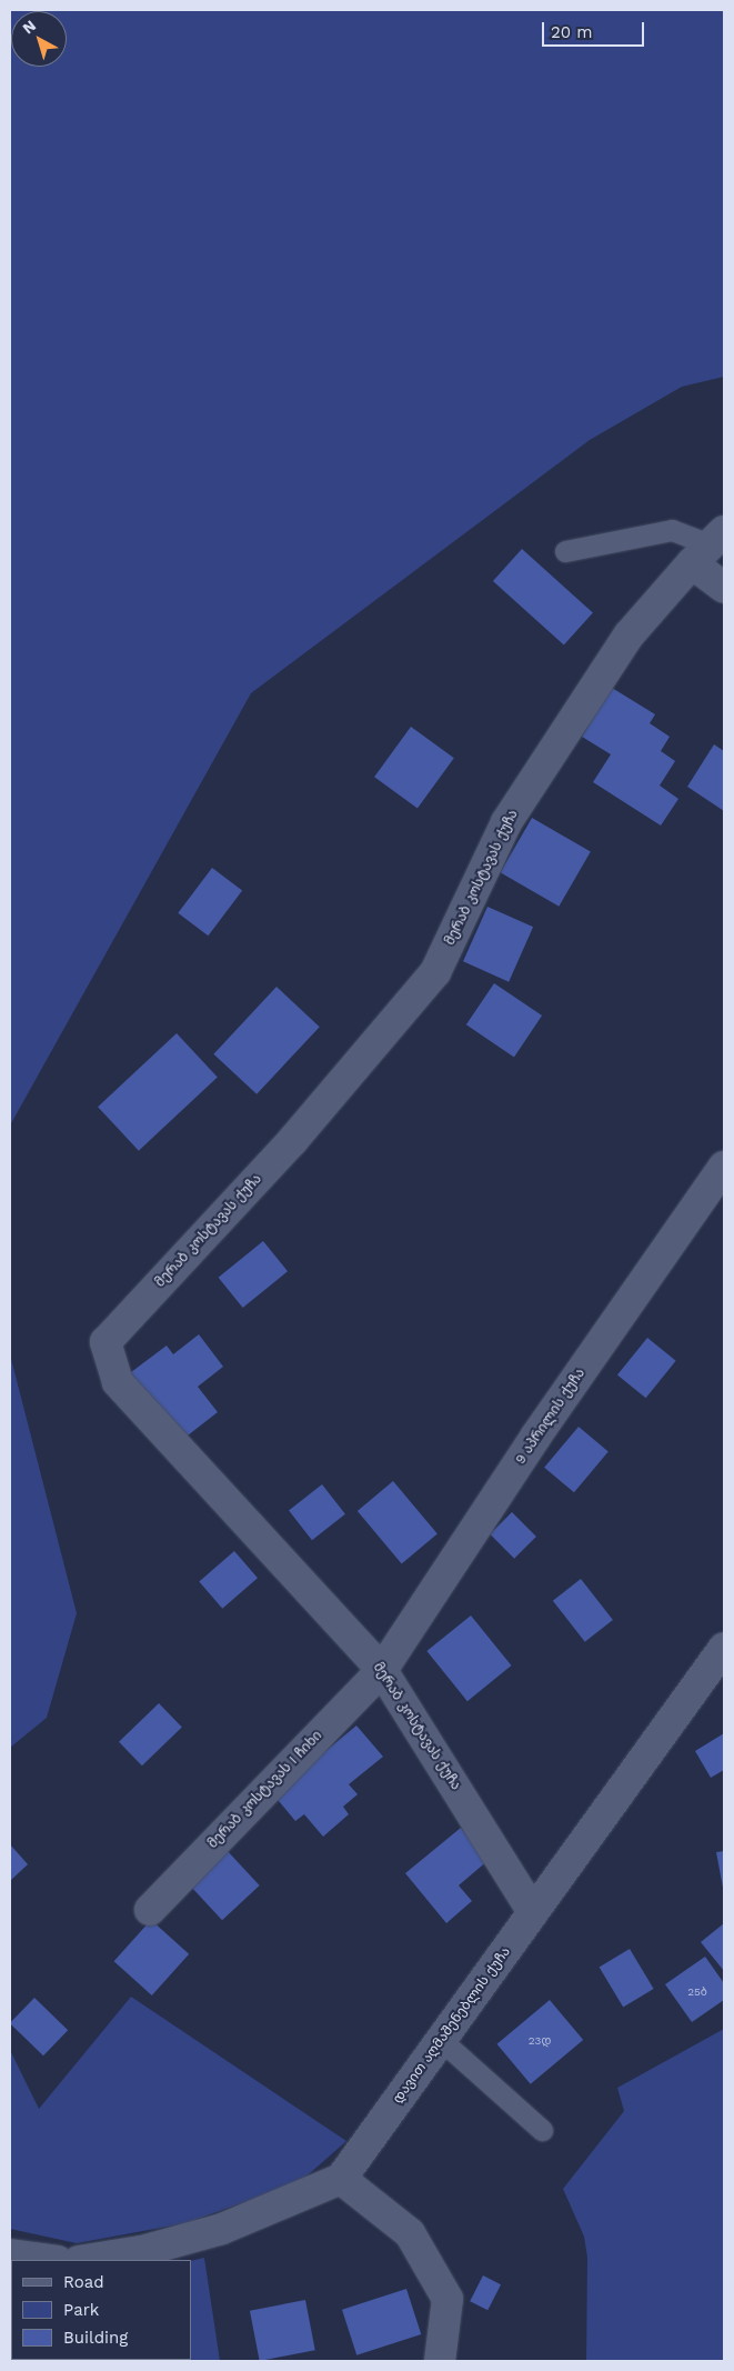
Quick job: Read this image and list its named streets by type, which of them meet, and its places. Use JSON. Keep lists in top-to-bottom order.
{
  "streets": {
    "street": [
      "მერაბ კოსტავას ქუჩა",
      "9 აპრილის ქუჩა",
      "მერაბ კოსტავას I ჩიხი",
      "დავით აღმაშენებლის ქუჩა"
    ]
  },
  "crossings": [
    ["მერაბ კოსტავას ქუჩა", "9 აპრილის ქუჩა"],
    ["მერაბ კოსტავას ქუჩა", "მერაბ კოსტავას I ჩიხი"],
    ["მერაბ კოსტავას ქუჩა", "დავით აღმაშენებლის ქუჩა"],
    ["9 აპრილის ქუჩა", "მერაბ კოსტავას I ჩიხი"]
  ],
  "house_numbers": ["25ბ", "23დ"],
  "legend": ["Road", "Park", "Building"],
  "scale_bar": "20 m",
  "north": "top left"
}
